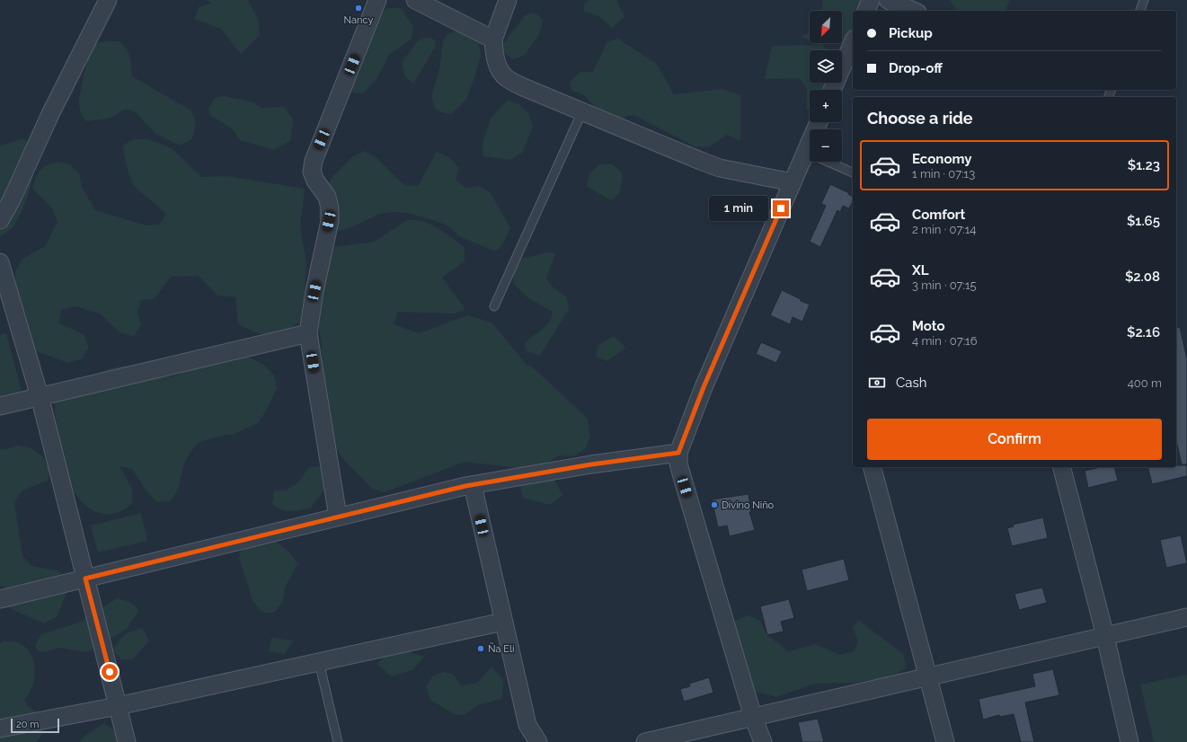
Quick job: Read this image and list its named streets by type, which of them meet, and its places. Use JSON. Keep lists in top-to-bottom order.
{
  "places": ["Nancy", "Divino Niño", "Ña Eli"],
  "scale_bar": "20 m",
  "north": "bottom left",
  "page": {
    "map_buttons": ["+", "−"],
    "banner": ["Pickup", "Drop-off"],
    "heading": "Choose a ride",
    "list": [
      {
        "name": "Economy",
        "note": "1 min · 07:13",
        "value": "$1.23"
      },
      {
        "name": "Comfort",
        "note": "2 min · 07:14",
        "value": "$1.65"
      },
      {
        "name": "XL",
        "note": "3 min · 07:15",
        "value": "$2.08"
      },
      {
        "name": "Moto",
        "note": "4 min · 07:16",
        "value": "$2.16"
      }
    ],
    "bubble": "1 min",
    "pay": ["Cash", "400 m"],
    "buttons": "Confirm",
    "scale": "20 m"
  }
}
